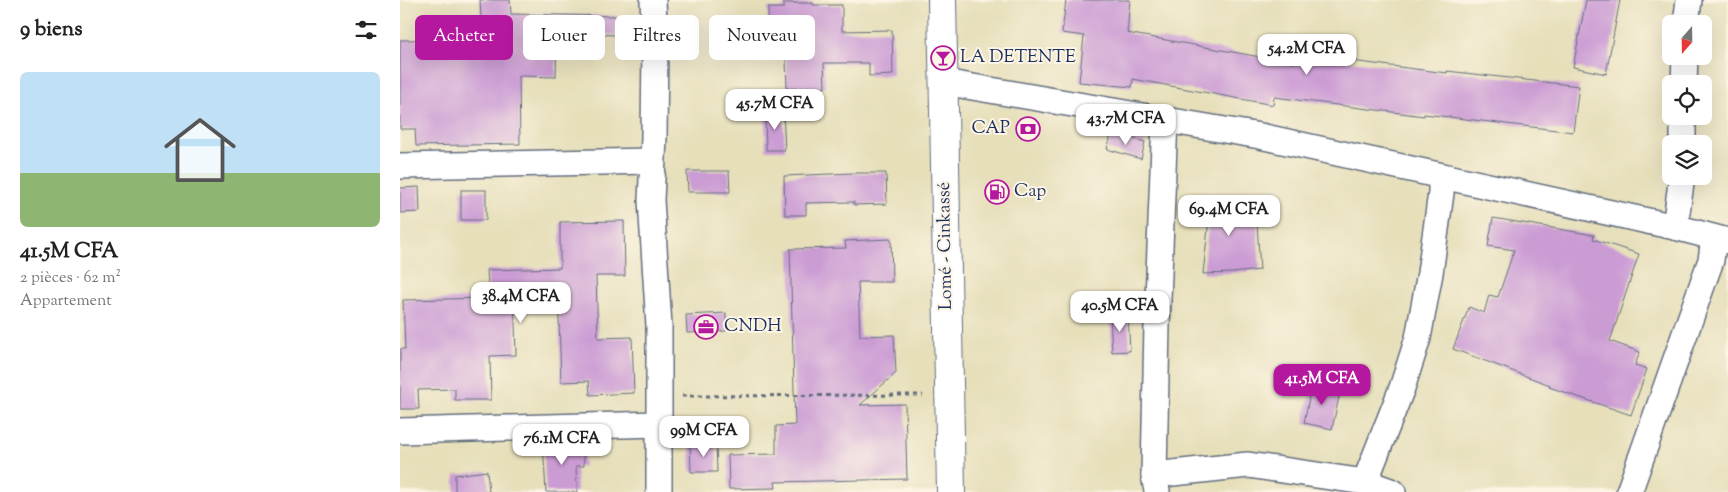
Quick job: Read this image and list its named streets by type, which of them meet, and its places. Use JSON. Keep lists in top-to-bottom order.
{
  "streets": {
    "highway": ["Lomé - Cinkassé"]
  },
  "places": {
    "bar": ["LA DETENTE"],
    "bank": ["CAP"],
    "fuel station": ["Cap"],
    "office": ["CNDH"]
  },
  "north": "bottom",
  "page": {
    "heading": "9 biens",
    "chip": [
      "Acheter",
      "Louer",
      "Filtres",
      "Nouveau"
    ],
    "price": [
      "54.2M CFA",
      "45.7M CFA",
      "43.7M CFA",
      "69.4M CFA",
      "38.4M CFA",
      "40.5M CFA",
      "41.5M CFA",
      "99M CFA",
      "76.1M CFA"
    ],
    "list": [
      {
        "name": "41.5M CFA",
        "note": "2 pièces · 62 m² · Appartement"
      }
    ]
  }
}
